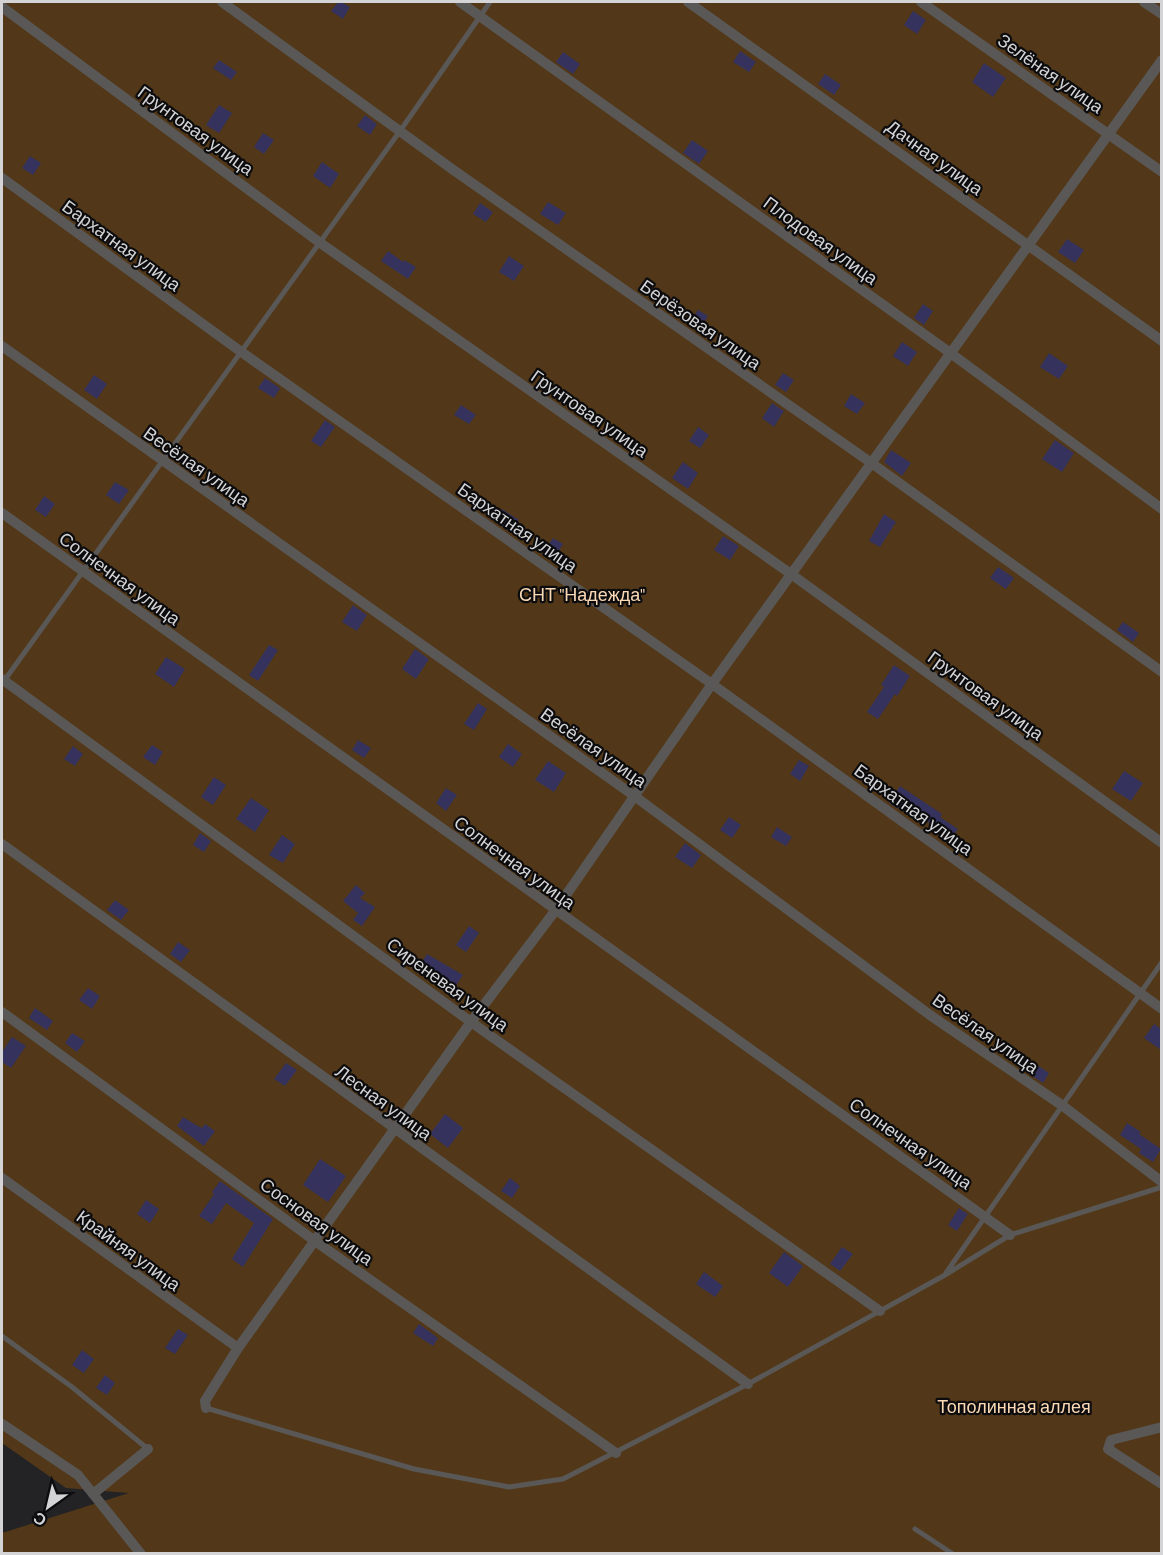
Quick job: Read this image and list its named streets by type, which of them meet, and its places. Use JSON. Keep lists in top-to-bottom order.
{
  "streets": {
    "street": [
      "Зелёная улица",
      "Грунтовая улица",
      "Дачная улица",
      "Плодовая улица",
      "Бархатная улица",
      "Берёзовая улица",
      "Весёлая улица",
      "Солнечная улица",
      "Сиреневая улица",
      "Лесная улица",
      "Сосновая улица",
      "Крайняя улица"
    ]
  },
  "parks": ["СНТ \"Надежда\"", "Тополинная аллея"],
  "north": "bottom left"
}
